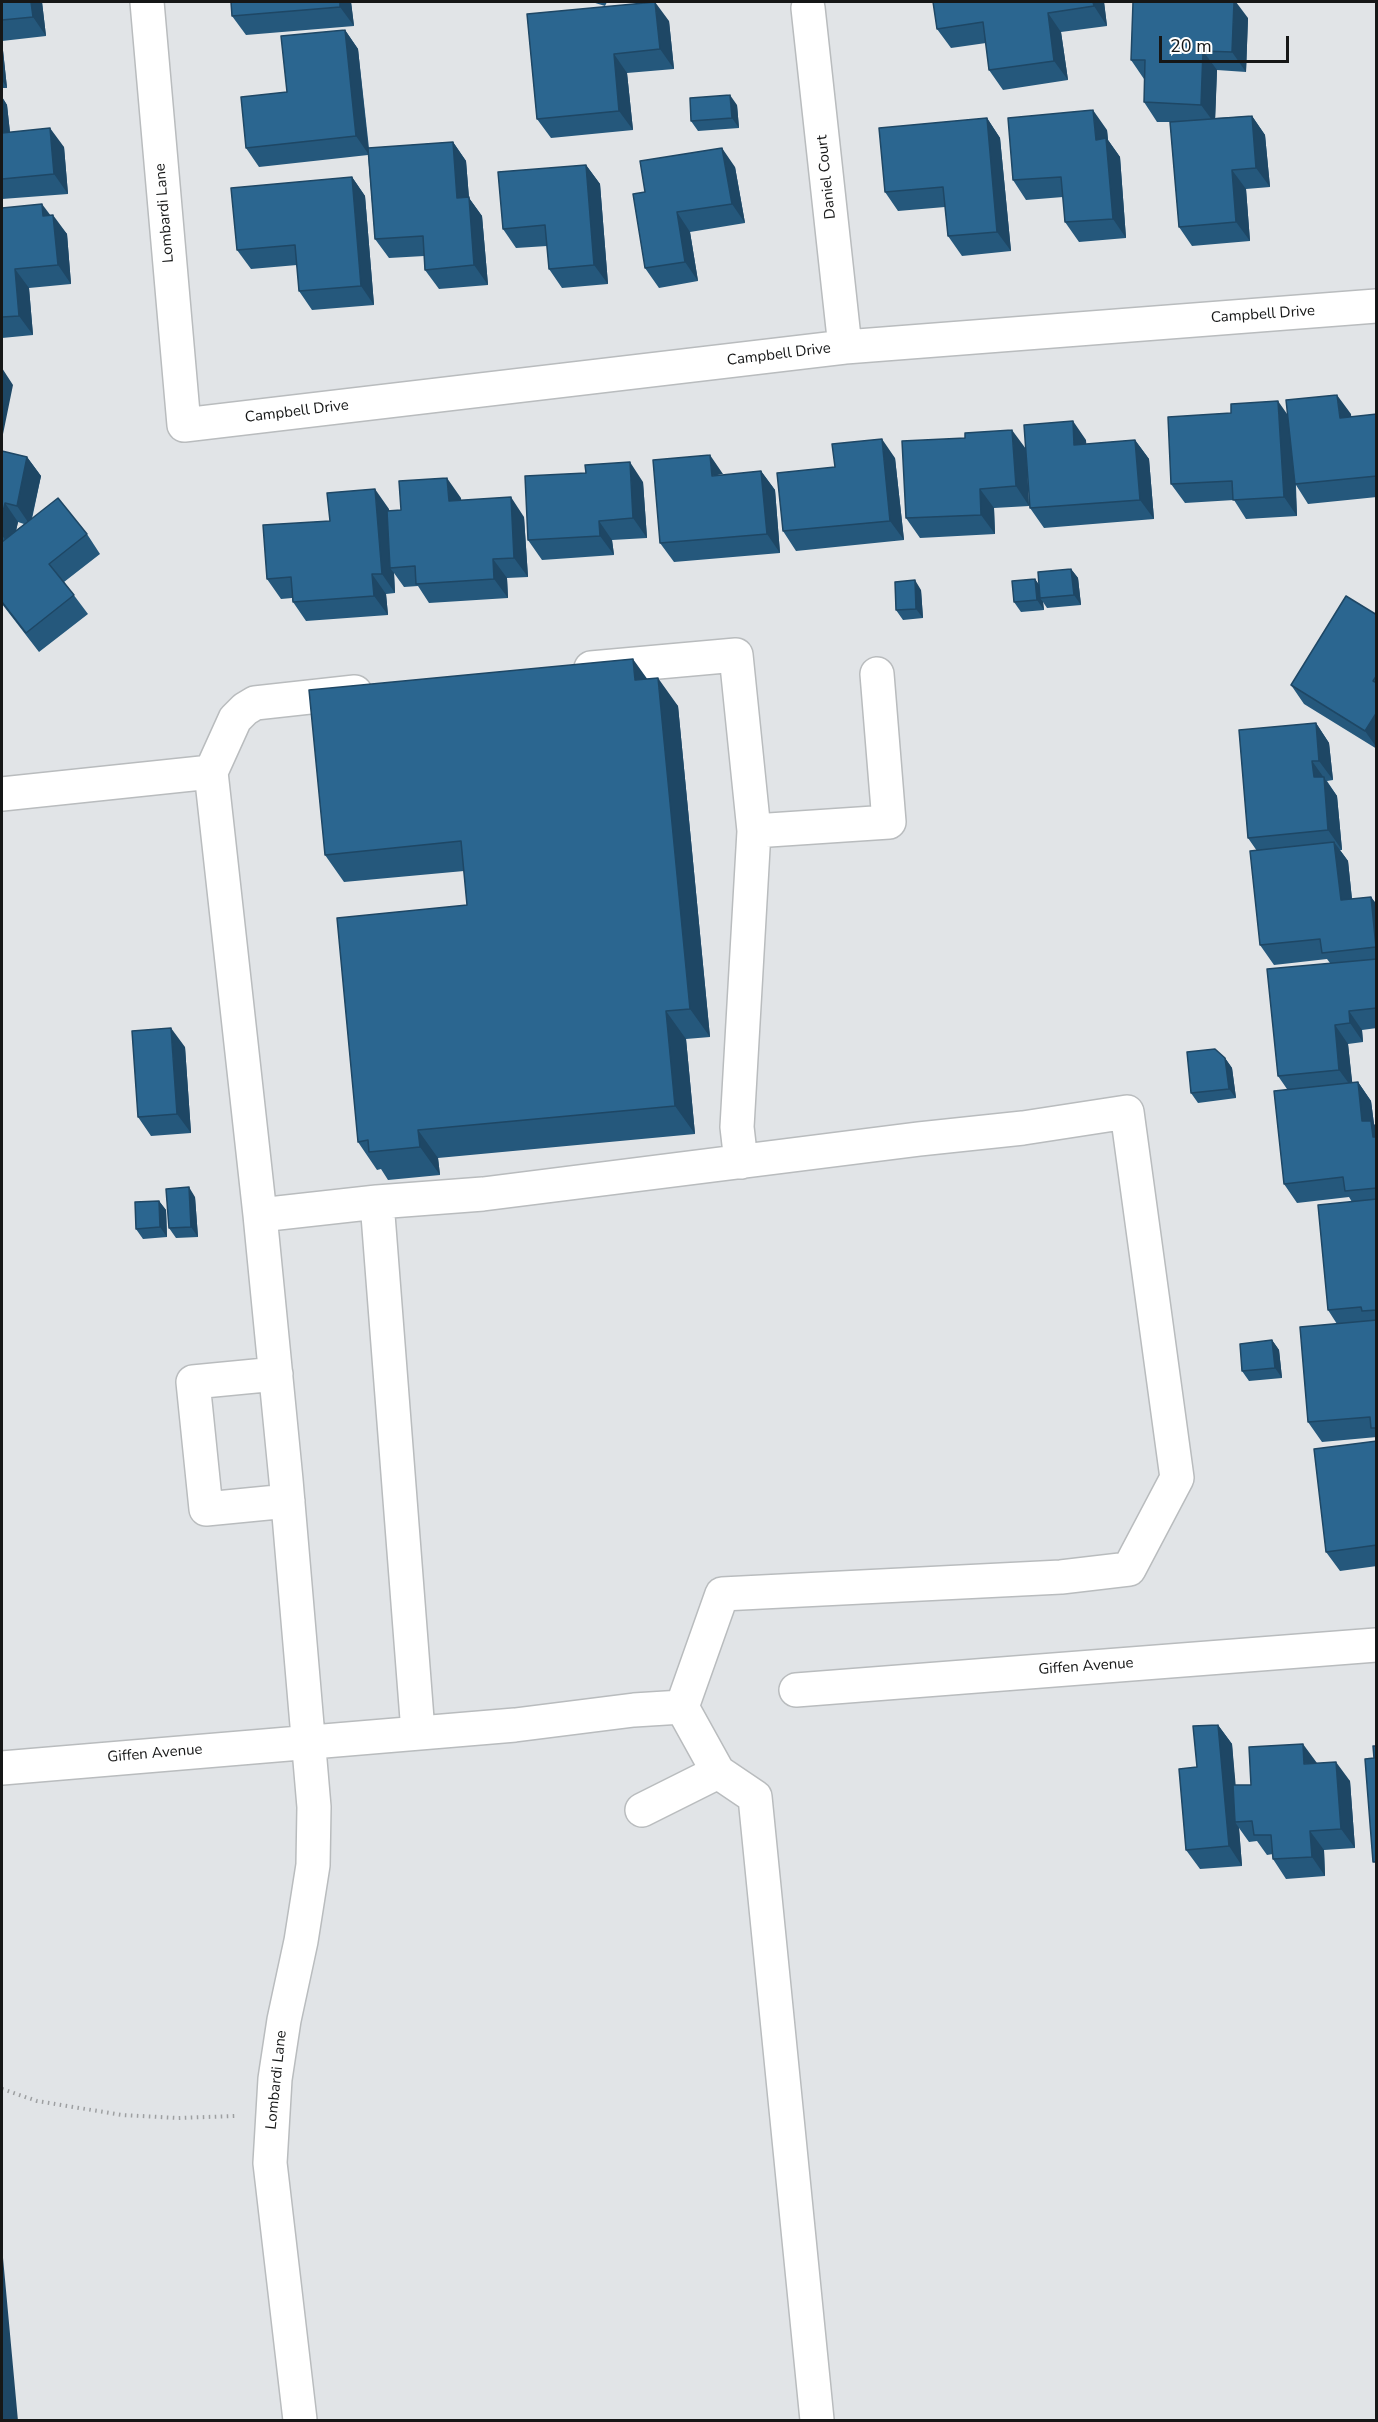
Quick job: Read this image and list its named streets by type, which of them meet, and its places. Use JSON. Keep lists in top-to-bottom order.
{
  "streets": {
    "street": [
      "Daniel Court",
      "Lombardi Lane",
      "Campbell Drive",
      "Giffen Avenue"
    ]
  },
  "crossings": [
    ["Daniel Court", "Campbell Drive"],
    ["Lombardi Lane", "Campbell Drive"],
    ["Lombardi Lane", "Giffen Avenue"]
  ],
  "scale_bar": "20 m"
}
